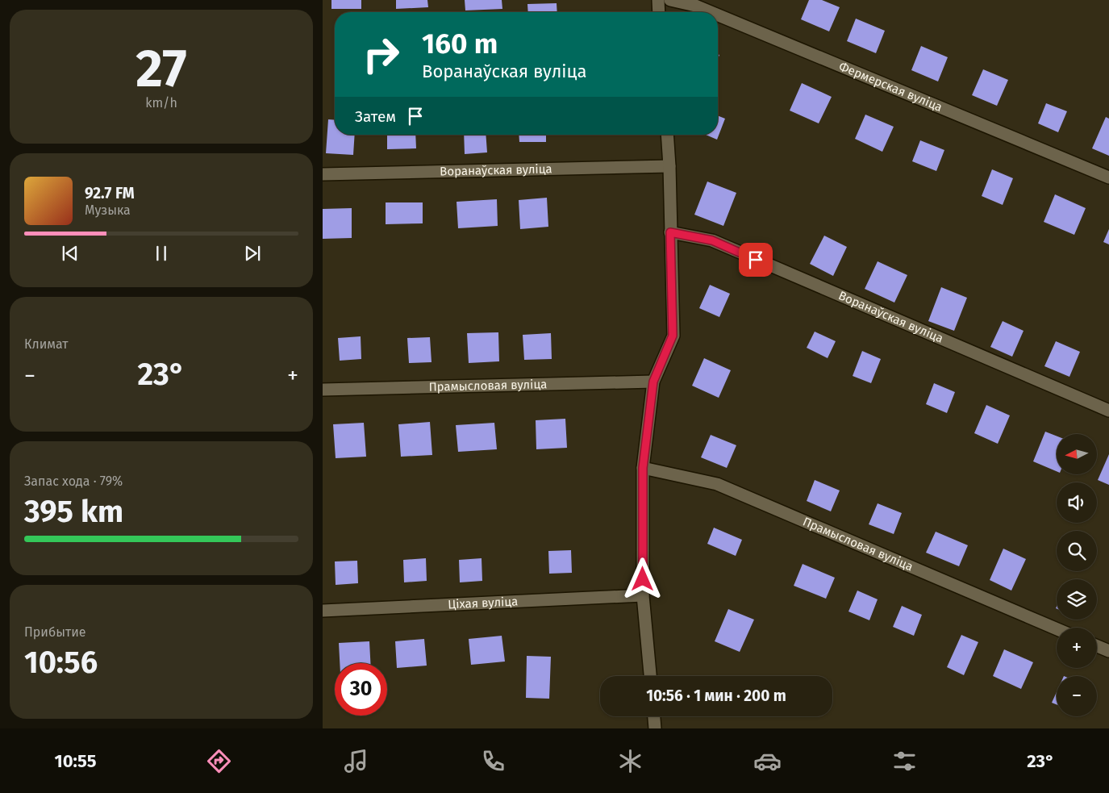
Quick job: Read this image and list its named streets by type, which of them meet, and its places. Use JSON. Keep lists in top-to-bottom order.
{
  "streets": {
    "street": [
      "Фермерская вуліца",
      "Воранаўская вуліца",
      "Прамысловая вуліца",
      "Ціхая вуліца"
    ]
  },
  "north": "left",
  "page": {
    "tile": [
      ["27", "km/h"],
      "Климат",
      ["Запас хода · 79%", "395 km"],
      ["Прибытие", "10:56"]
    ],
    "turn": ["160 m", "Воранаўская вуліца"],
    "then": "Затем",
    "song": ["92.7 FM", "Музыка"],
    "heat": ["−", "23°", "+"],
    "map_buttons": ["+", "−"],
    "limit": "30",
    "trip": "10:56 · 1 мин · 200 m",
    "tabs": ["10:55", "23°"]
  }
}
